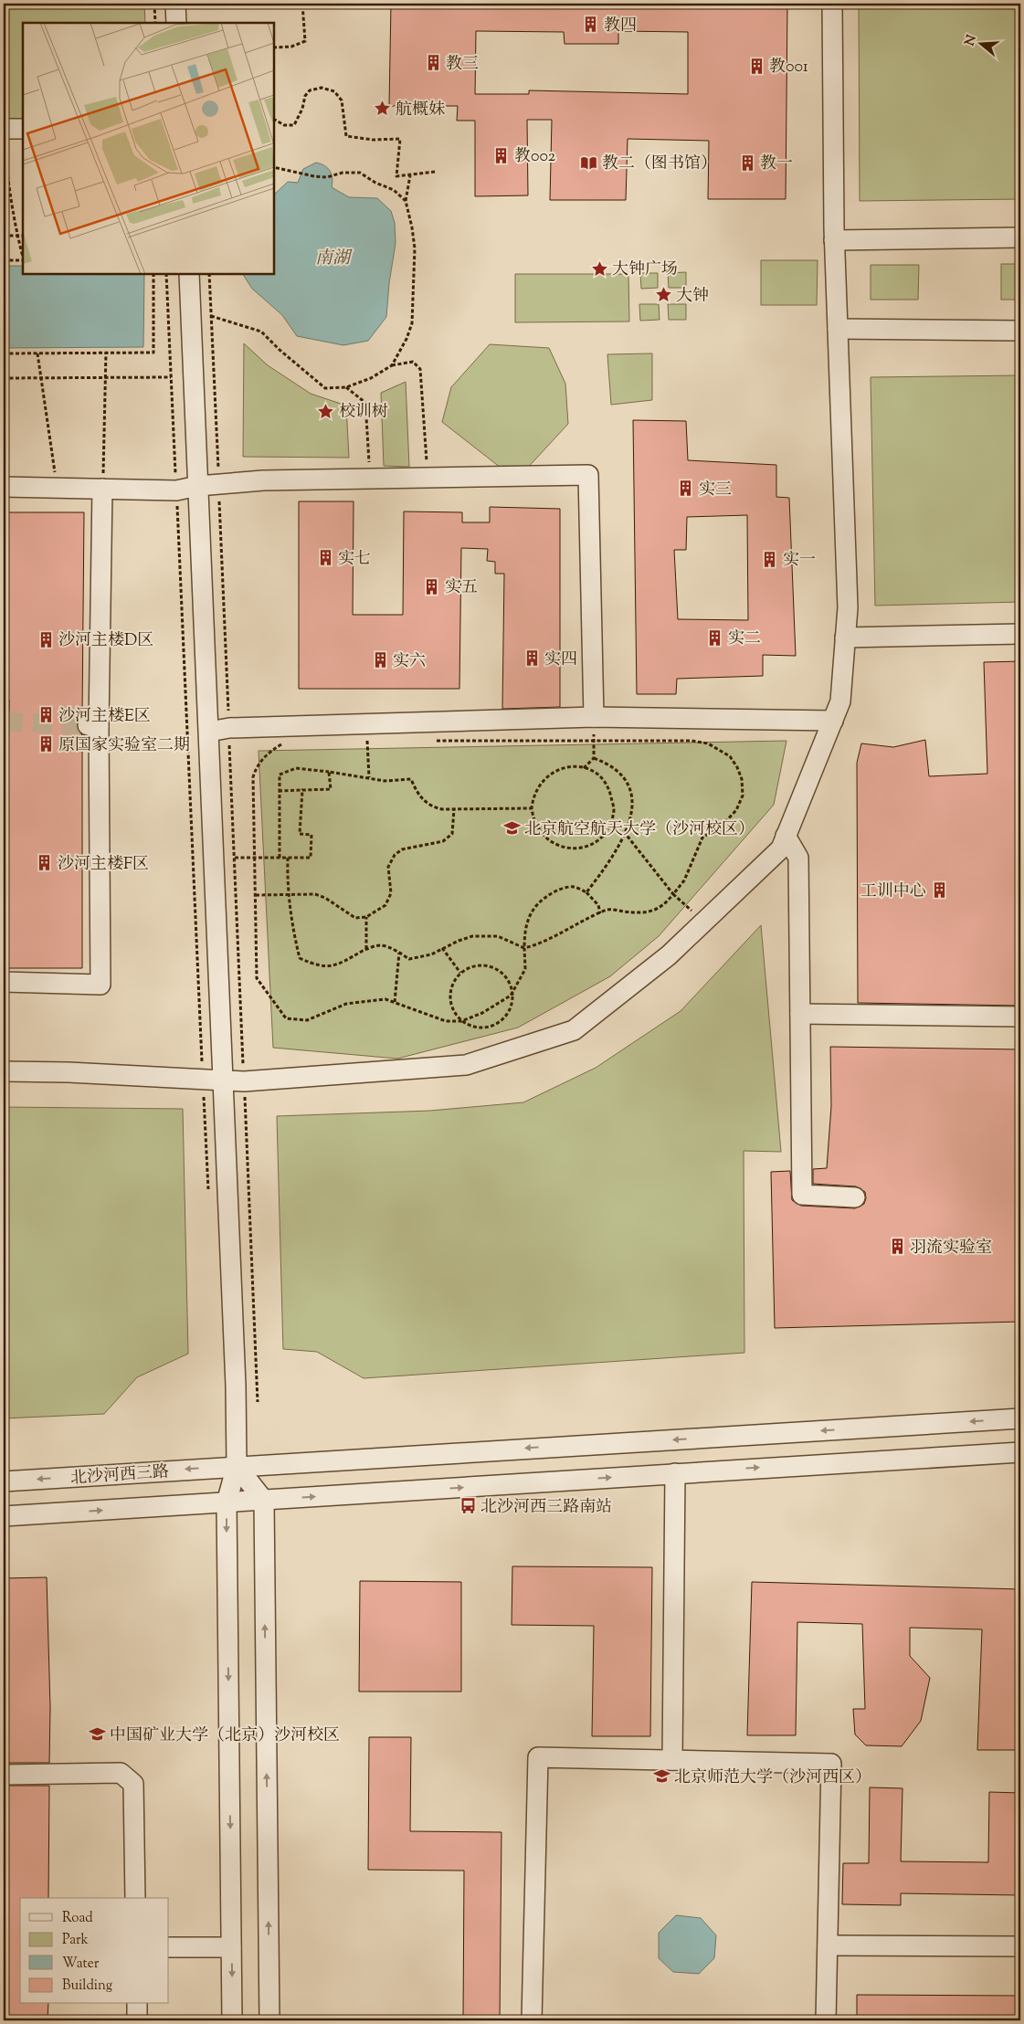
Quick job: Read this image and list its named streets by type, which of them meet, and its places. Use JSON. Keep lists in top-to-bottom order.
{
  "streets": {
    "street": ["北沙河西三路"]
  },
  "water": ["南湖"],
  "places": {
    "building": [
      "教四",
      "教三",
      "教001",
      "教002",
      "教一",
      "实三",
      "实七",
      "实一",
      "实五",
      "实二",
      "沙河主楼D区",
      "实四",
      "实六",
      "沙河主楼E区",
      "原国家实验室二期",
      "沙河主楼F区",
      "工训中心",
      "羽流实验室"
    ],
    "place": [
      "航概妹",
      "大钟广场",
      "大钟",
      "校训树"
    ],
    "library": ["教二（图书馆）"],
    "school or university": ["北京航空航天大学（沙河校区）", "中国矿业大学（北京）沙河校区", "北京师范大学（沙河西区）"],
    "bus stop": ["北沙河西三路南站"]
  },
  "legend": [
    "Road",
    "Park",
    "Water",
    "Building"
  ],
  "north": "left"
}
